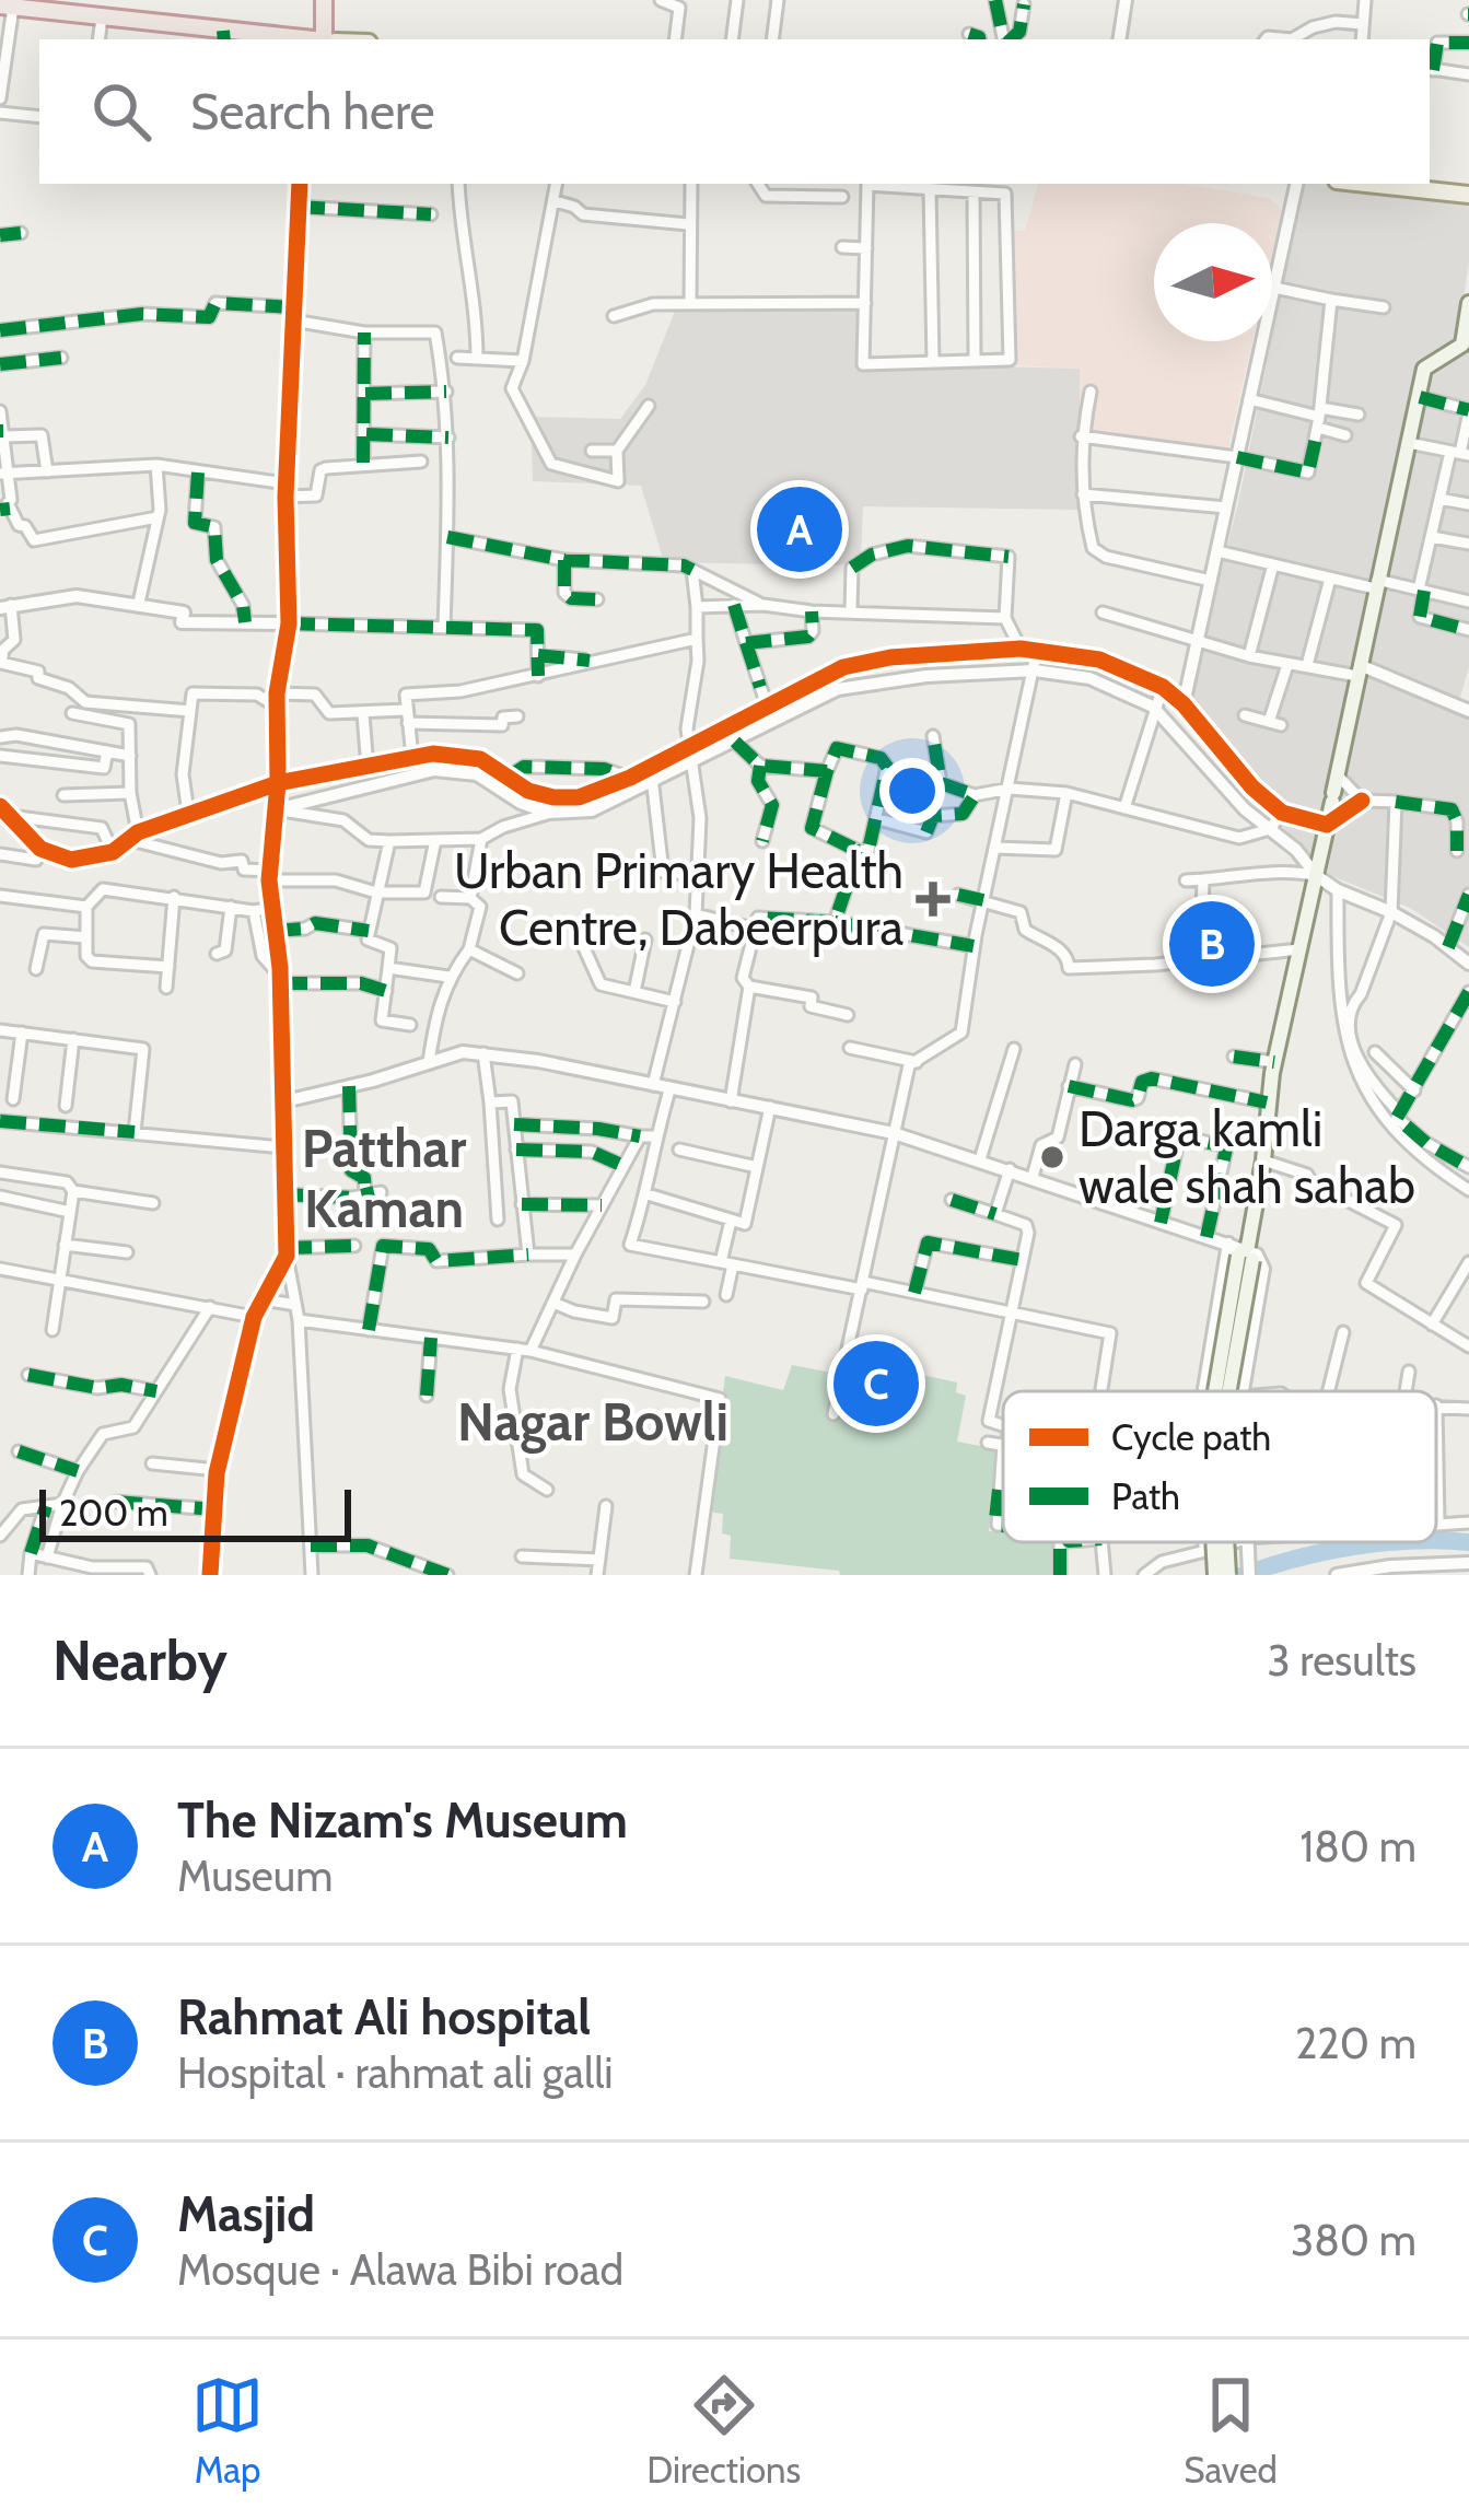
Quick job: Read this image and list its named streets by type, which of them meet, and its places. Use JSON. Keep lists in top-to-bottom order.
{
  "districts": ["Patthar Kaman", "Nagar Bowli"],
  "places": {
    "health": ["Urban Primary Health Centre, Dabeerpura"],
    "other": ["Darga kamli wale shah sahab"]
  },
  "legend": ["Cycle path", "Path"],
  "scale_bar": "200 m",
  "north": "right",
  "page": {
    "search": "Search here",
    "pins": ["A", "B", "C"],
    "scale": "200 m",
    "heading": ["Nearby", "3 results"],
    "list": [
      {
        "mark": "A",
        "name": "The Nizam's Museum",
        "note": "Museum",
        "value": "180 m"
      },
      {
        "mark": "B",
        "name": "Rahmat Ali hospital",
        "note": "Hospital · rahmat ali galli",
        "value": "220 m"
      },
      {
        "mark": "C",
        "name": "Masjid",
        "note": "Mosque · Alawa Bibi road",
        "value": "380 m"
      }
    ],
    "nav": ["Map", "Directions", "Saved"]
  }
}
